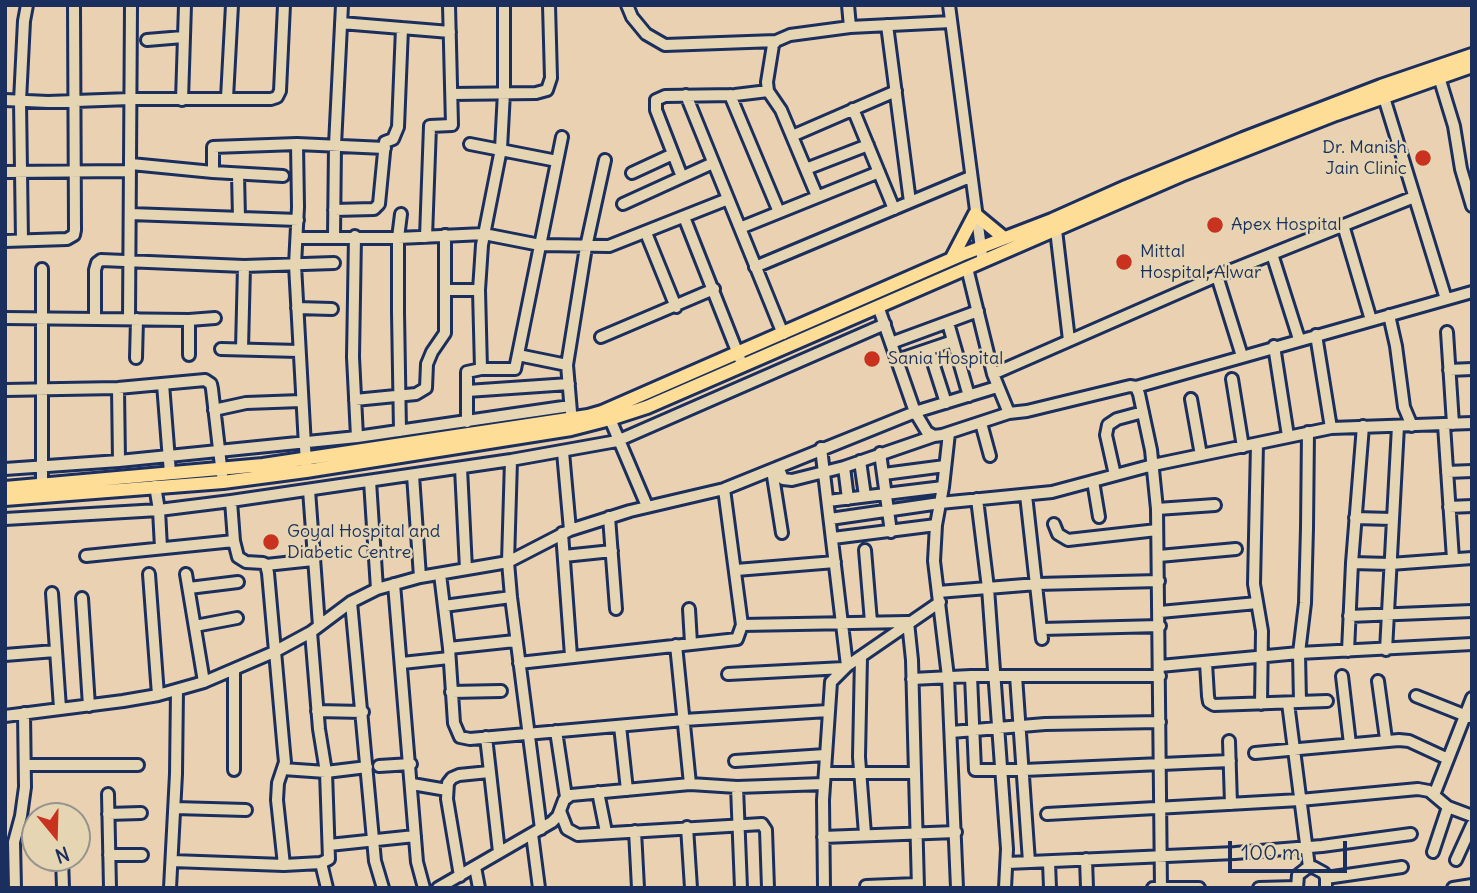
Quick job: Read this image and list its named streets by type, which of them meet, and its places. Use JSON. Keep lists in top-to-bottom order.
{
  "places": [
    "Dr. Manish Jain Clinic",
    "Apex Hospital",
    "Mittal Hospital, Alwar",
    "Sania Hospital",
    "Goyal Hospital and Diabetic Centre"
  ],
  "scale_bar": "100 m",
  "north": "bottom"
}
